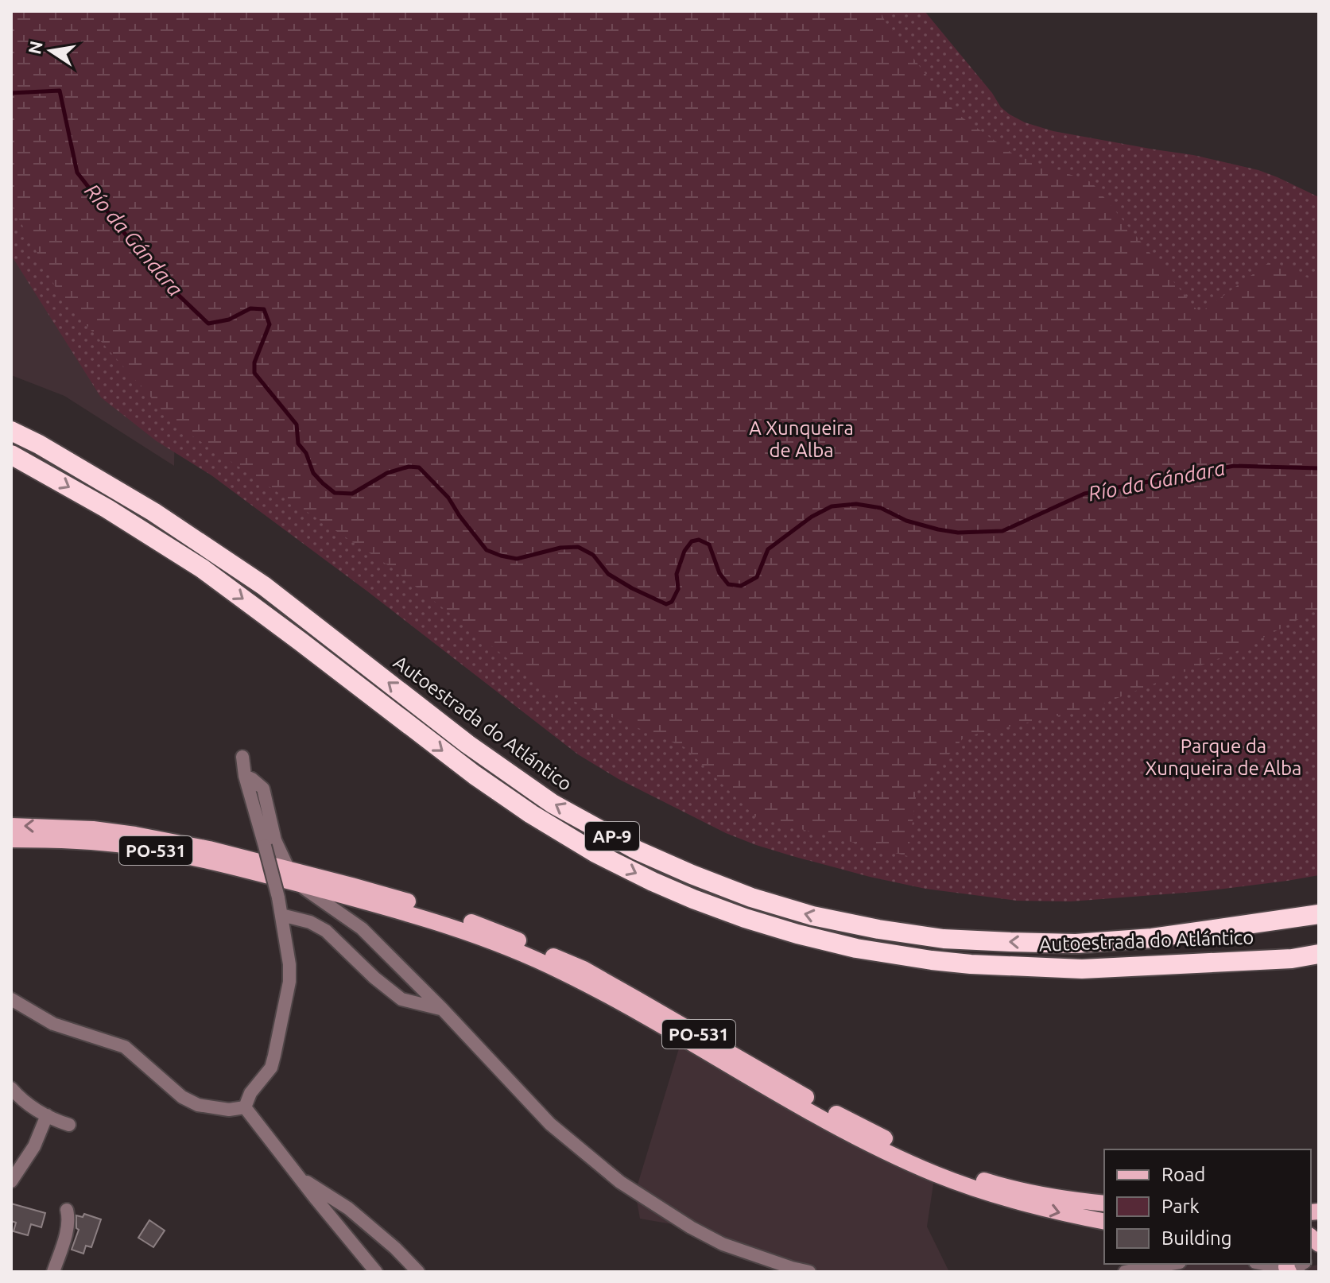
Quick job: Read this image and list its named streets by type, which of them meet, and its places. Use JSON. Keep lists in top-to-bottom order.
{
  "streets": {
    "highway": ["Autoestrada do Atlántico", "AP-9"],
    "main road": ["PO-531"]
  },
  "water": ["Río da Gándara"],
  "parks": ["A Xunqueira de Alba", "Parque da Xunqueira de Alba"],
  "legend": ["Road", "Park", "Building"],
  "north": "left"
}
